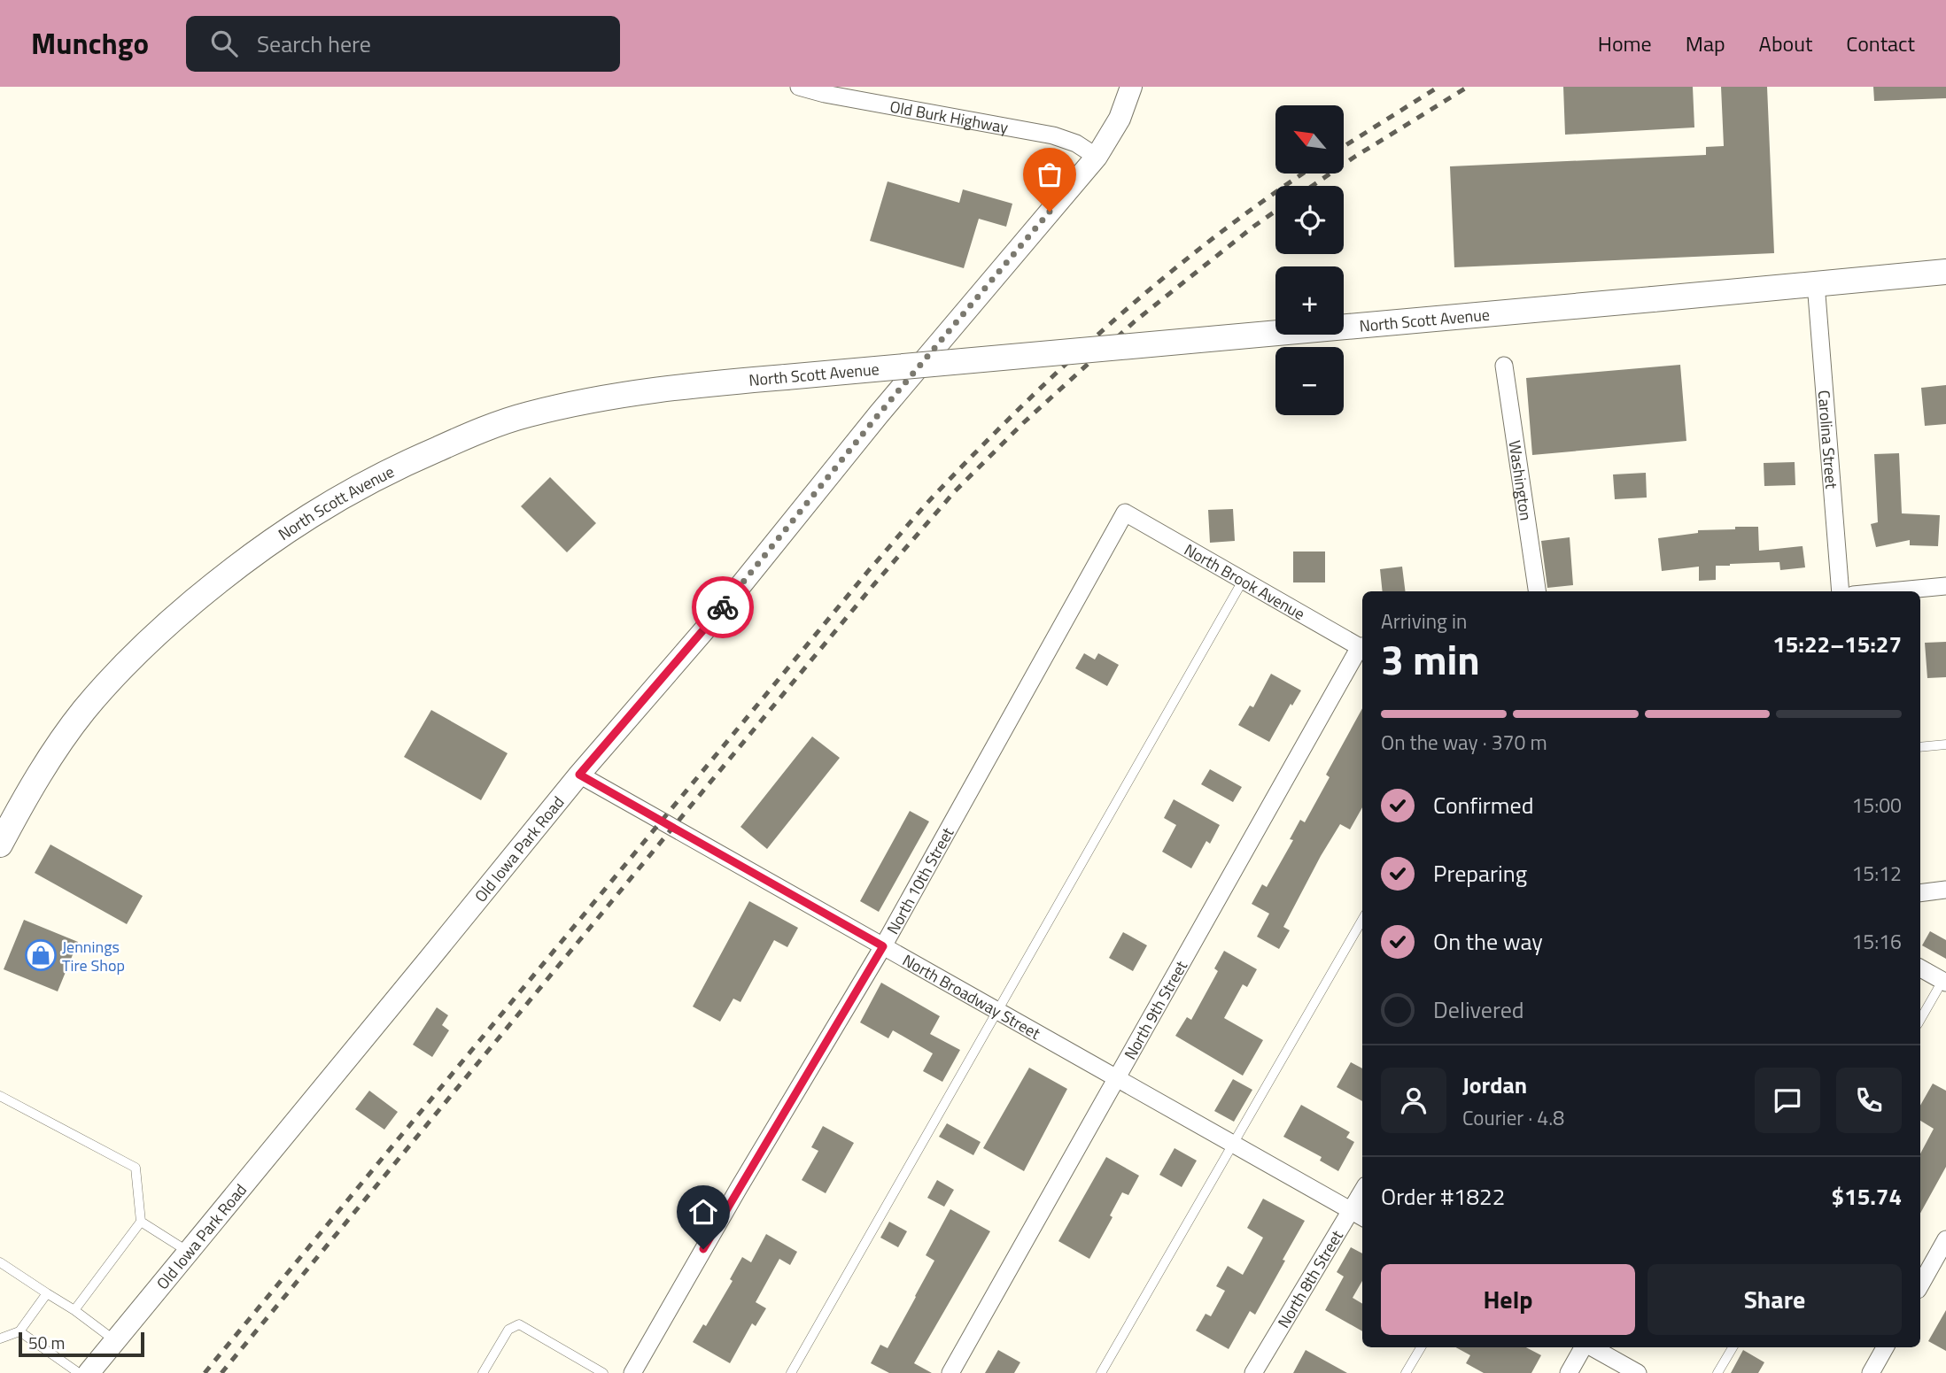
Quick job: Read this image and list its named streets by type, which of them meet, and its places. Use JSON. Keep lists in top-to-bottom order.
{
  "streets": {
    "main road": ["North Scott Avenue"],
    "street": [
      "Old Burk Highway",
      "Carolina Street",
      "Washington",
      "North Brook Avenue",
      "Old Iowa Park Road",
      "North 10th Street",
      "North Broadway Street",
      "North 9th Street",
      "North 8th Street"
    ]
  },
  "crossings": [
    ["Old Burk Highway", "Old Iowa Park Road"],
    ["North Scott Avenue", "Carolina Street"],
    ["North Brook Avenue", "North 10th Street"],
    ["Old Iowa Park Road", "North Broadway Street"],
    ["North 10th Street", "North Broadway Street"],
    ["North Broadway Street", "North 9th Street"],
    ["North Broadway Street", "North 8th Street"]
  ],
  "places": {
    "shop": ["Jennings Tire Shop"]
  },
  "scale_bar": "50 m",
  "north": "top left",
  "page": {
    "header": "Munchgo",
    "search": "Search here",
    "nav": [
      "Home",
      "Map",
      "About",
      "Contact"
    ],
    "map_buttons": ["+", "−"],
    "heading": ["3 min", "Arriving in", "15:22–15:27"],
    "panel": [
      "Jordan",
      "Courier · 4.8",
      "Order #1822",
      "$15.74"
    ],
    "bar": "On the way · 370 m",
    "list": [
      ["Confirmed", "15:00"],
      ["Preparing", "15:12"],
      ["On the way", "15:16"],
      "Delivered"
    ],
    "buttons": ["Help", "Share"],
    "scale": "50 m"
  }
}
